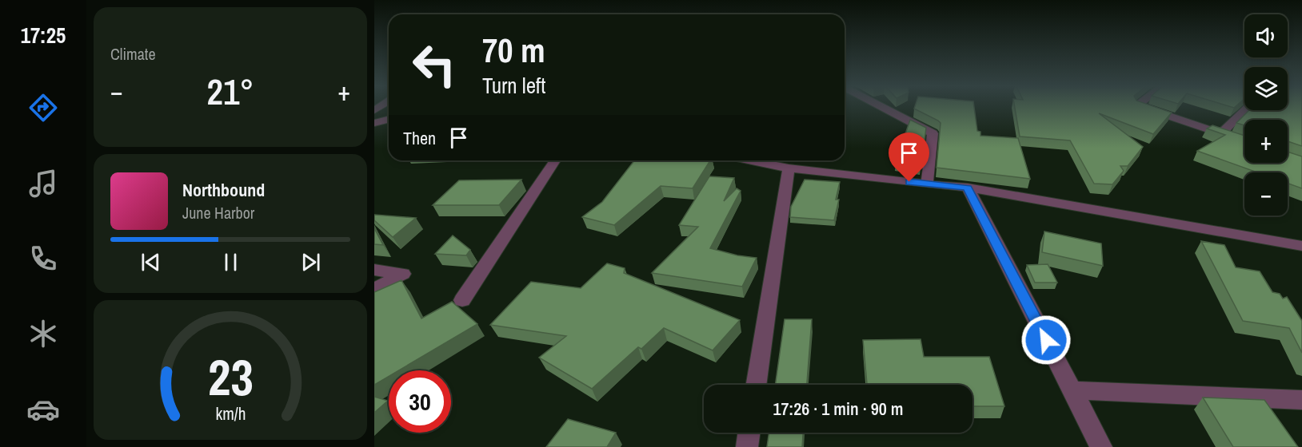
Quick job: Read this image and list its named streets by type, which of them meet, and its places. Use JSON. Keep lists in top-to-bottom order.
{
  "page": {
    "tabs": "17:25",
    "tile": "Climate",
    "map_buttons": ["+", "−"],
    "turn": ["70 m", "Turn left"],
    "heat": ["−", "21°", "+"],
    "then": "Then",
    "song": ["Northbound", "June Harbor"],
    "limit": "30",
    "trip": "17:26 · 1 min · 90 m",
    "gauge": ["23", "km/h"]
  }
}
